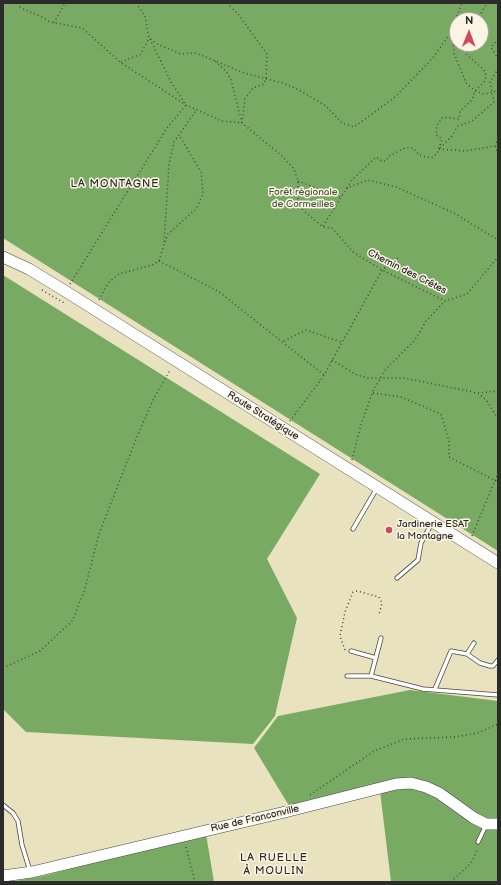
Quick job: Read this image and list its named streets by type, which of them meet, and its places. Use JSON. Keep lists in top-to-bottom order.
{
  "streets": {
    "street": ["Route Stratégique", "Rue de Franconville"],
    "path": ["Chemin des Crêtes"]
  },
  "districts": ["LA MONTAGNE", "LA RUELLE À MOULIN"],
  "parks": ["Forêt régionale de Cormeilles"],
  "places": ["Jardinerie ESAT la Montagne"],
  "north": "top"
}
